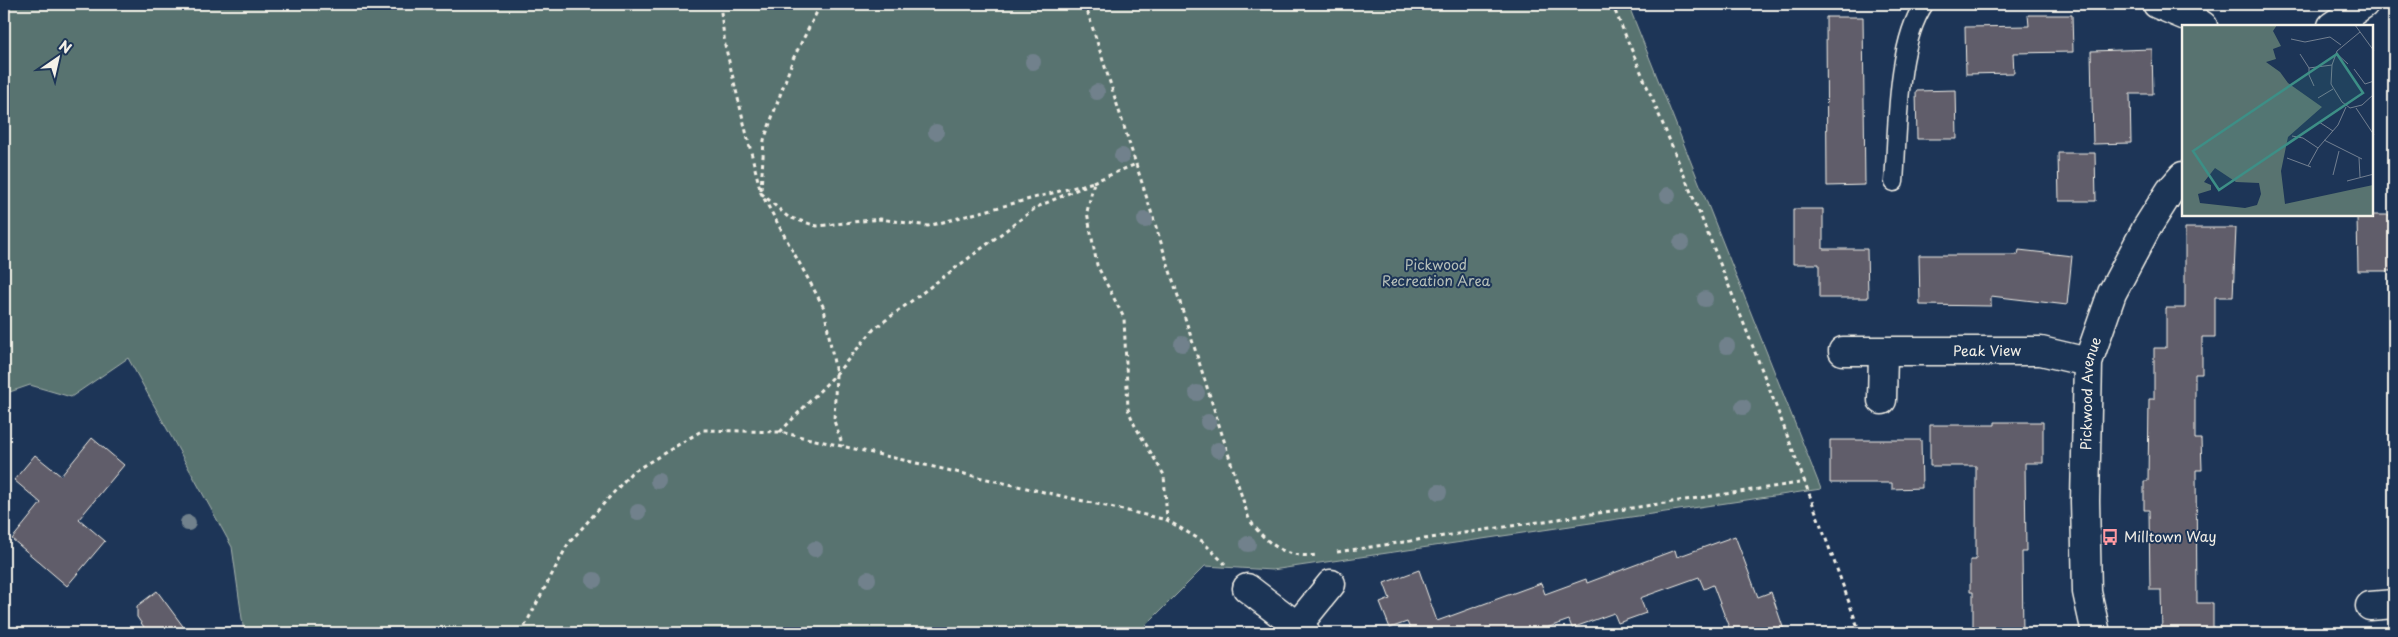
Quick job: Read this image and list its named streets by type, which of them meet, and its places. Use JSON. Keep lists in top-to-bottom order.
{
  "streets": {
    "street": ["Peak View", "Pickwood Avenue"]
  },
  "crossings": [
    ["Peak View", "Pickwood Avenue"]
  ],
  "parks": ["Pickwood Recreation Area"],
  "places": {
    "bus stop": ["Milltown Way"]
  },
  "north": "top right"
}
